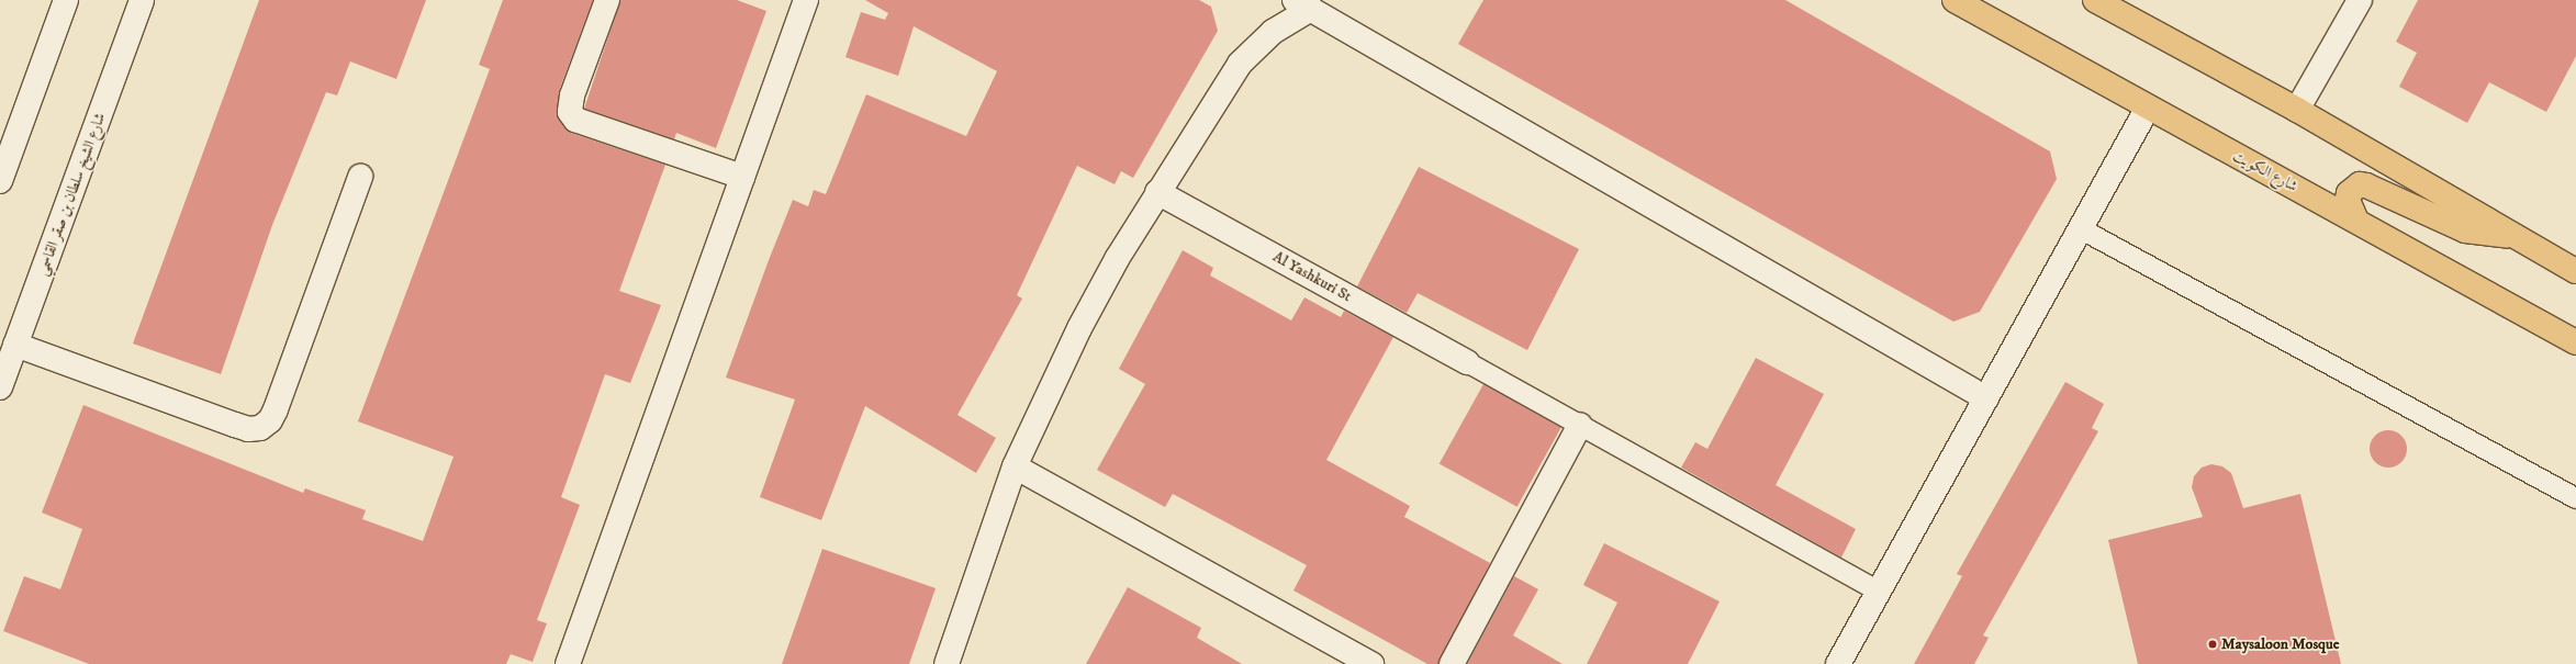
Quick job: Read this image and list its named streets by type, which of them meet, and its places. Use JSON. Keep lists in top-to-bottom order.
{
  "streets": {
    "main road": ["شارع الكويت"],
    "street": ["شارع الشيخ سلطان بن صقر القاسمي", "Al Yashkuri St"]
  },
  "places": ["Maysaloon Mosque"]
}
